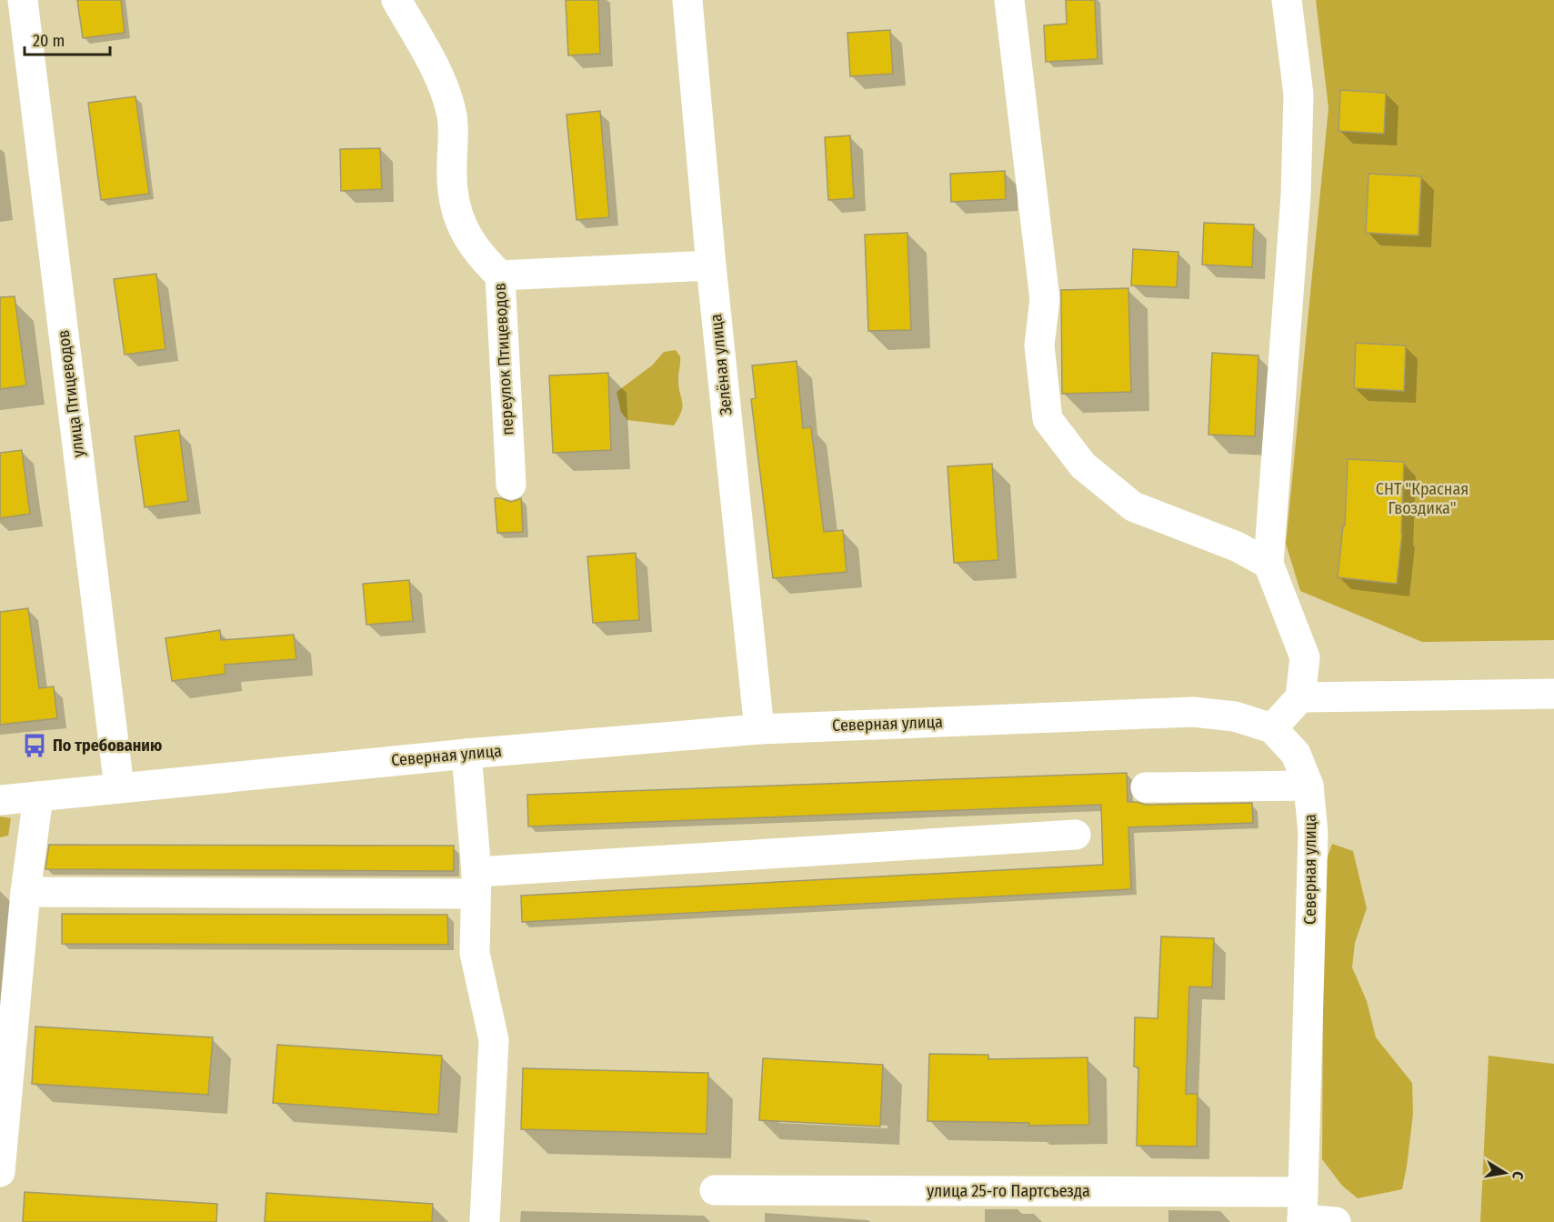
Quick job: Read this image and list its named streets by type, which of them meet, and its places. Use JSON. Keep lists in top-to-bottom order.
{
  "streets": {
    "street": [
      "переулок Птицеводов",
      "Зелёная улица",
      "улица Птицеводов",
      "Северная улица",
      "улица 25-го Партсъезда"
    ]
  },
  "crossings": [
    ["Зелёная улица", "Северная улица"],
    ["улица Птицеводов", "Северная улица"],
    ["Северная улица", "улица 25-го Партсъезда"]
  ],
  "parks": ["СНТ \"Красная Гвоздика\""],
  "places": {
    "bus stop": ["По требованию"]
  },
  "scale_bar": "20 m",
  "north": "right"
}
